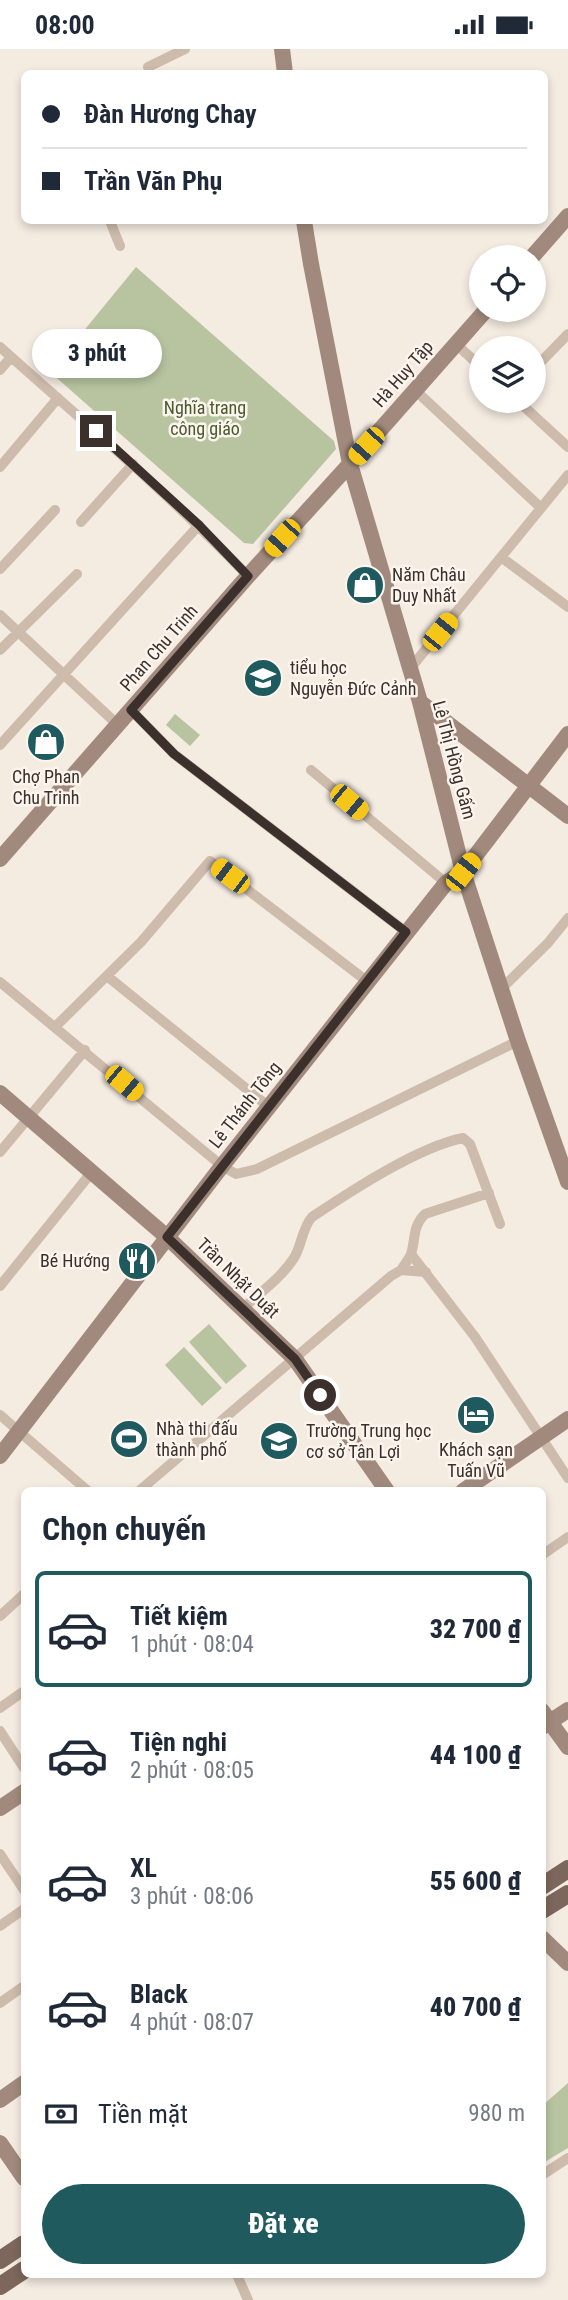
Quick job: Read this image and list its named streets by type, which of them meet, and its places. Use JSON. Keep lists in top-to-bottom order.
{
  "streets": {
    "street": [
      "Hà Huy Tập",
      "Phan Chu Trinh",
      "Lê Thị Hồng Gấm",
      "Lê Thánh Tông",
      "Trần Nhật Duật"
    ]
  },
  "crossings": [
    ["Hà Huy Tập", "Phan Chu Trinh"],
    ["Hà Huy Tập", "Lê Thị Hồng Gấm"],
    ["Phan Chu Trinh", "Lê Thị Hồng Gấm"],
    ["Lê Thị Hồng Gấm", "Lê Thánh Tông"],
    ["Lê Thánh Tông", "Trần Nhật Duật"]
  ],
  "parks": ["Nghĩa trang công giáo"],
  "places": {
    "shop": ["Năm Châu Duy Nhất", "Chợ Phan Chu Trinh"],
    "school or university": ["tiểu học Nguyễn Đức Cảnh", "Trường Trung học cơ sở Tân Lợi"],
    "restaurant": ["Bé Hướng"],
    "hotel": ["Khách sạn Tuấn Vũ"],
    "sports": ["Nhà thi đấu thành phố"]
  },
  "page": {
    "status": "08:00",
    "banner": ["Đàn Hương Chay", "Trần Văn Phụ"],
    "bubble": "3 phút",
    "heading": "Chọn chuyến",
    "list": [
      {
        "name": "Tiết kiệm",
        "note": "1 phút · 08:04",
        "value": "32 700 ₫"
      },
      {
        "name": "Tiện nghi",
        "note": "2 phút · 08:05",
        "value": "44 100 ₫"
      },
      {
        "name": "XL",
        "note": "3 phút · 08:06",
        "value": "55 600 ₫"
      },
      {
        "name": "Black",
        "note": "4 phút · 08:07",
        "value": "40 700 ₫"
      }
    ],
    "pay": ["Tiền mặt", "980 m"],
    "buttons": "Đặt xe"
  }
}
